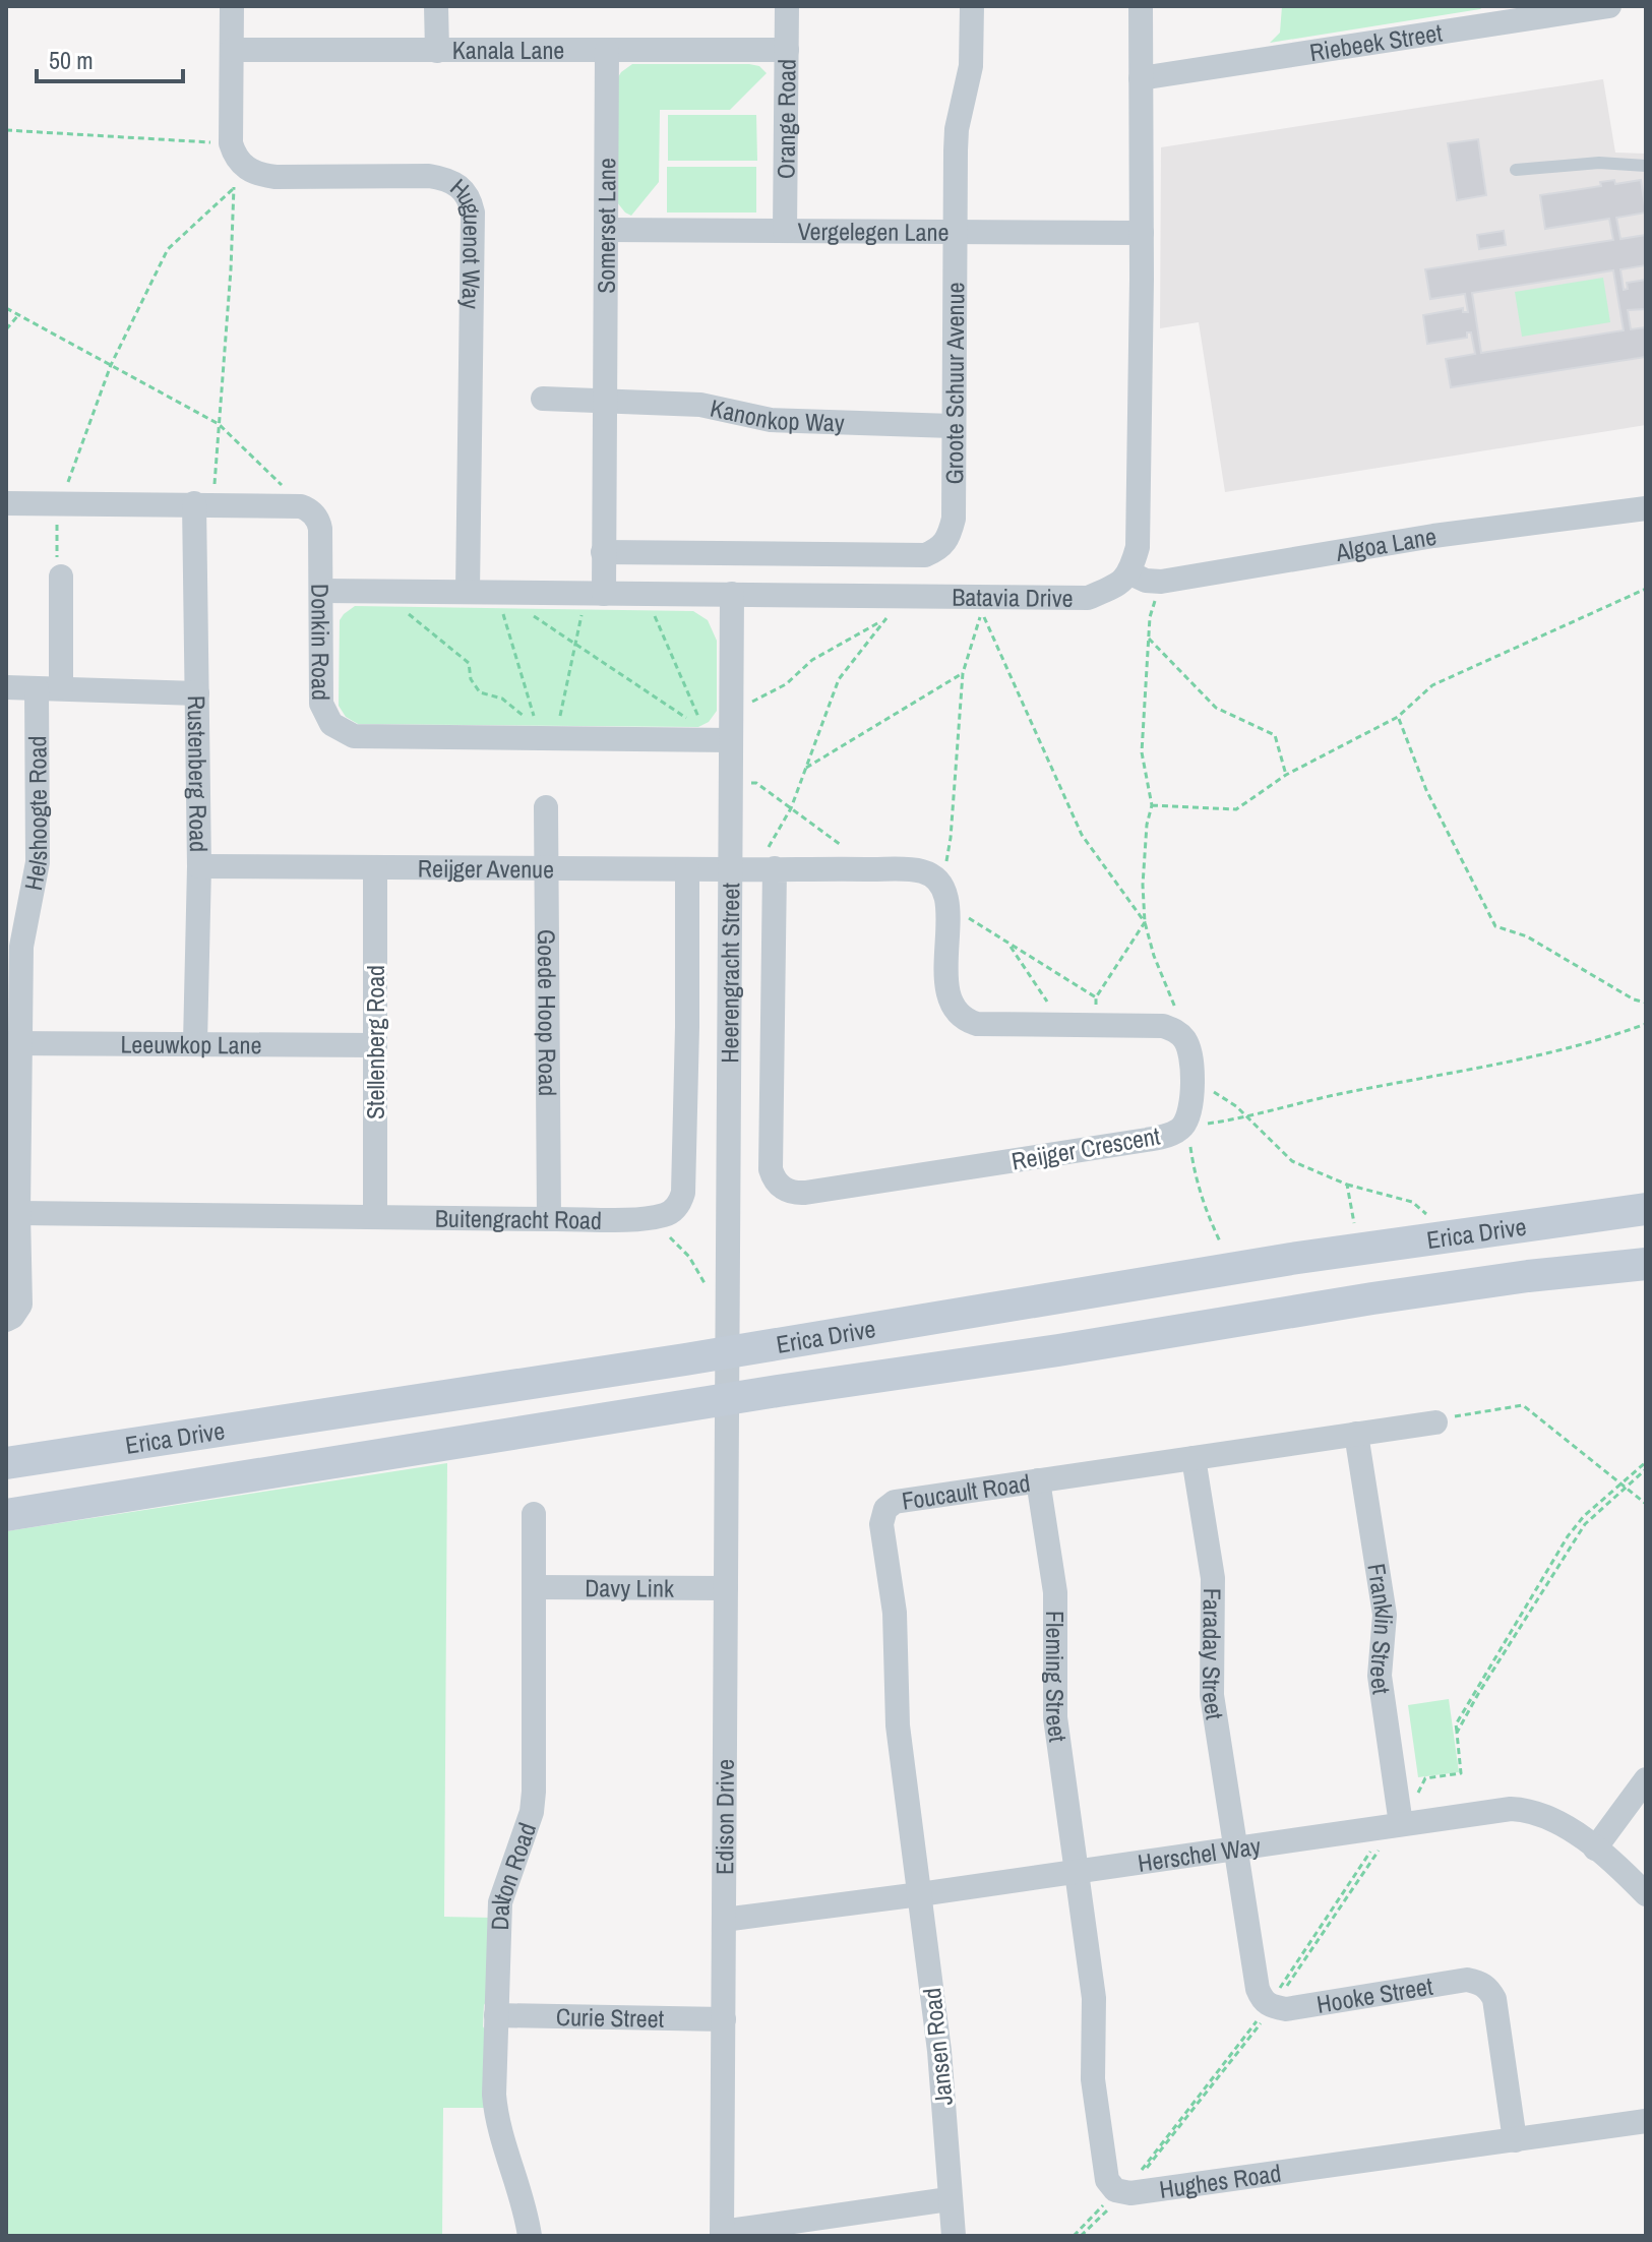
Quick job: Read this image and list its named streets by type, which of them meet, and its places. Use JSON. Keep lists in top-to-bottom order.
{
  "streets": {
    "main road": ["Erica Drive"],
    "street": [
      "Riebeek Street",
      "Kanala Lane",
      "Orange Road",
      "Somerset Lane",
      "Vergelegen Lane",
      "Huguenot Way",
      "Groote Schuur Avenue",
      "Kanonkop Way",
      "Algoa Lane",
      "Batavia Drive",
      "Donkin Road",
      "Rustenberg Road",
      "Helshoogte Road",
      "Reijger Avenue",
      "Heerengracht Street",
      "Goede Hoop Road",
      "Stellenberg Road",
      "Leeuwkop Lane",
      "Reijger Crescent",
      "Buitengracht Road",
      "Foucault Road",
      "Davy Link",
      "Franklin Street",
      "Faraday Street",
      "Fleming Street",
      "Edison Drive",
      "Herschel Way",
      "Dalton Road",
      "Hooke Street",
      "Curie Street",
      "Jansen Road",
      "Hughes Road"
    ]
  },
  "crossings": [
    ["Kanala Lane", "Orange Road"],
    ["Kanala Lane", "Somerset Lane"],
    ["Orange Road", "Vergelegen Lane"],
    ["Somerset Lane", "Vergelegen Lane"],
    ["Somerset Lane", "Kanonkop Way"],
    ["Somerset Lane", "Batavia Drive"],
    ["Vergelegen Lane", "Groote Schuur Avenue"],
    ["Huguenot Way", "Batavia Drive"],
    ["Groote Schuur Avenue", "Kanonkop Way"],
    ["Groote Schuur Avenue", "Batavia Drive"],
    ["Algoa Lane", "Batavia Drive"],
    ["Batavia Drive", "Donkin Road"],
    ["Batavia Drive", "Heerengracht Street"],
    ["Donkin Road", "Heerengracht Street"],
    ["Rustenberg Road", "Reijger Avenue"],
    ["Rustenberg Road", "Leeuwkop Lane"],
    ["Helshoogte Road", "Leeuwkop Lane"],
    ["Helshoogte Road", "Buitengracht Road"],
    ["Reijger Avenue", "Heerengracht Street"],
    ["Reijger Avenue", "Goede Hoop Road"],
    ["Reijger Avenue", "Stellenberg Road"],
    ["Reijger Avenue", "Reijger Crescent"],
    ["Heerengracht Street", "Erica Drive"],
    ["Heerengracht Street", "Edison Drive"],
    ["Goede Hoop Road", "Buitengracht Road"],
    ["Stellenberg Road", "Leeuwkop Lane"],
    ["Stellenberg Road", "Buitengracht Road"],
    ["Erica Drive", "Edison Drive"],
    ["Foucault Road", "Franklin Street"],
    ["Foucault Road", "Faraday Street"],
    ["Foucault Road", "Fleming Street"],
    ["Foucault Road", "Herschel Way"],
    ["Foucault Road", "Jansen Road"],
    ["Davy Link", "Edison Drive"],
    ["Davy Link", "Dalton Road"],
    ["Franklin Street", "Herschel Way"],
    ["Faraday Street", "Herschel Way"],
    ["Faraday Street", "Hooke Street"],
    ["Fleming Street", "Herschel Way"],
    ["Fleming Street", "Hughes Road"],
    ["Edison Drive", "Herschel Way"],
    ["Edison Drive", "Curie Street"],
    ["Herschel Way", "Hooke Street"],
    ["Herschel Way", "Jansen Road"],
    ["Herschel Way", "Hughes Road"],
    ["Dalton Road", "Curie Street"],
    ["Hooke Street", "Hughes Road"]
  ],
  "scale_bar": "50 m"
}
